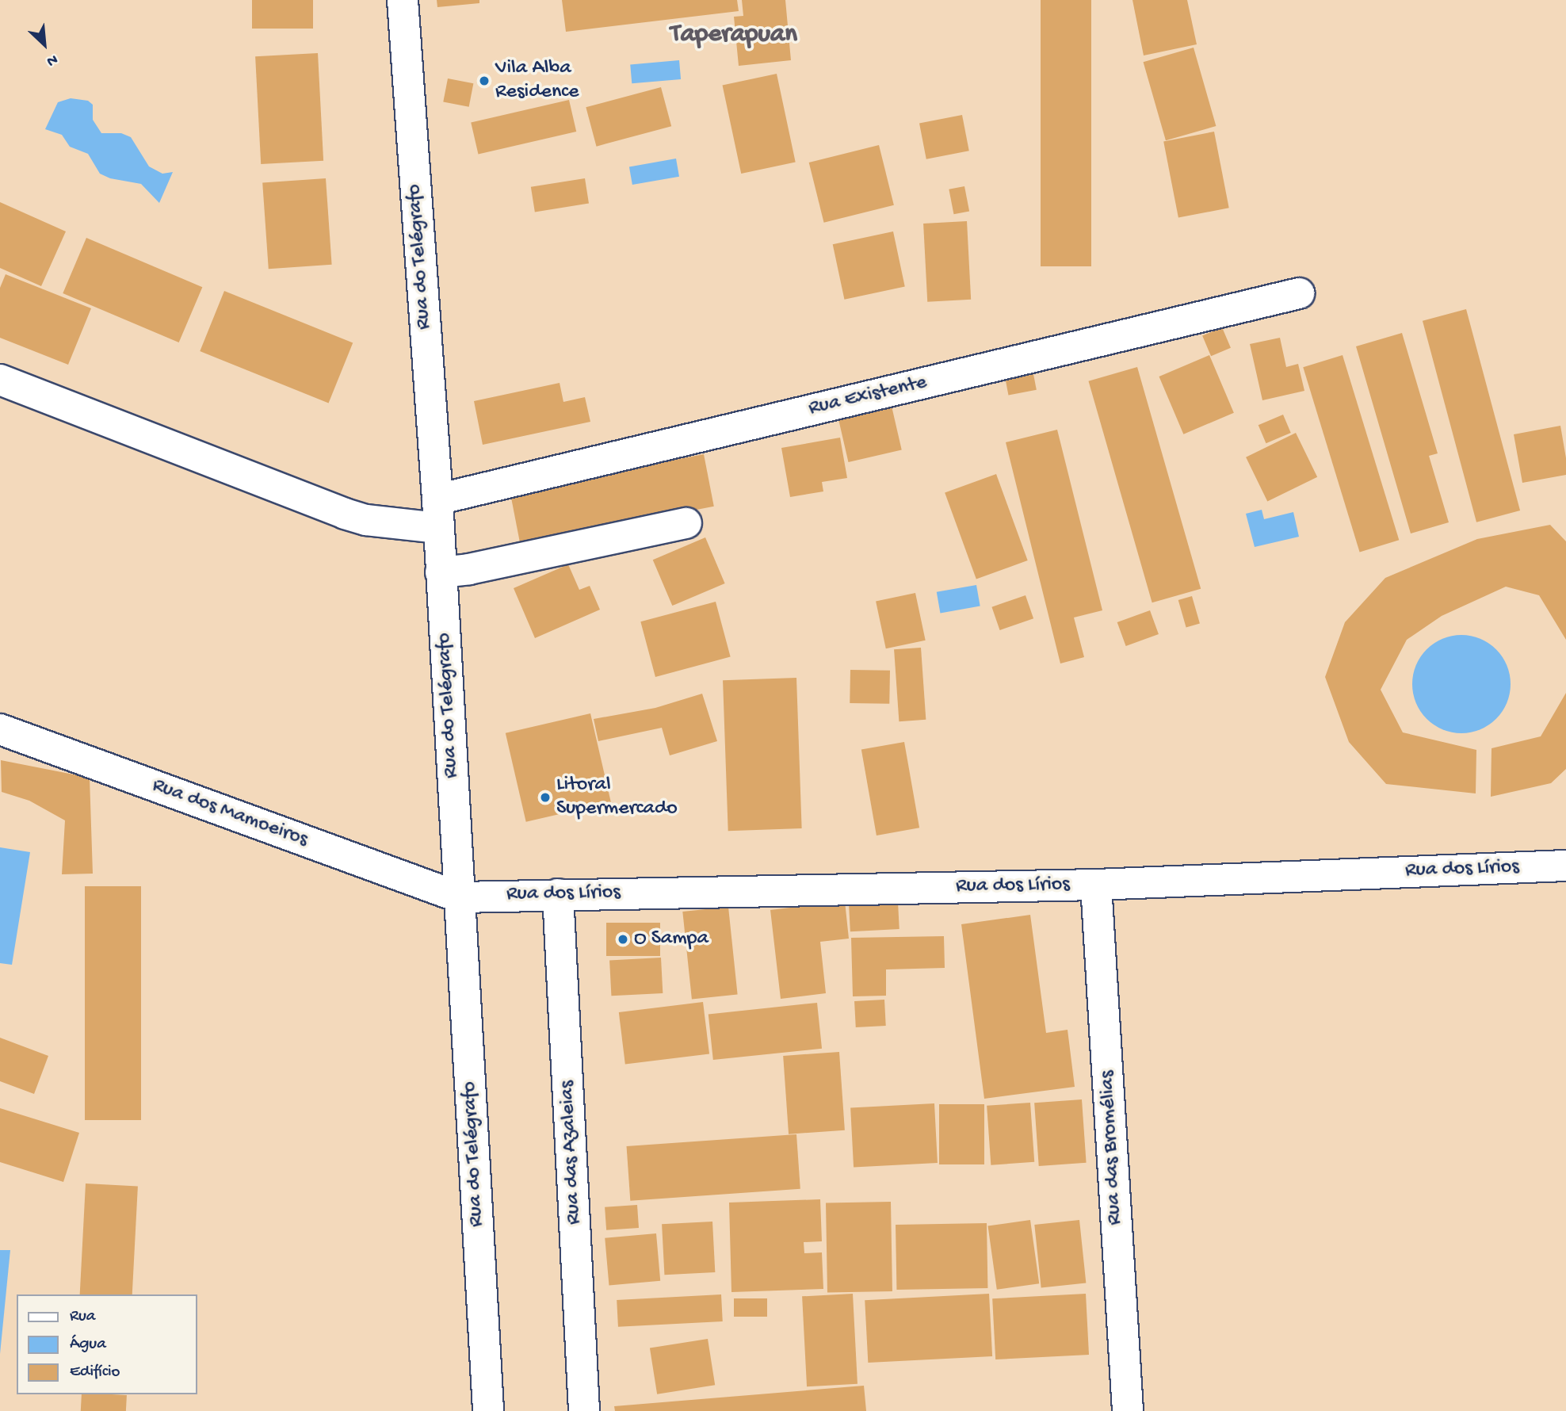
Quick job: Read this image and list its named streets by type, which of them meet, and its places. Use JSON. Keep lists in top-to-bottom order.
{
  "streets": {
    "street": [
      "Rua do Telégrafo",
      "Rua Existente",
      "Rua dos Mamoeiros",
      "Rua dos Lírios",
      "Rua das Bromélias",
      "Rua das Azaleias"
    ]
  },
  "crossings": [
    ["Rua do Telégrafo", "Rua Existente"],
    ["Rua do Telégrafo", "Rua dos Mamoeiros"],
    ["Rua do Telégrafo", "Rua dos Lírios"],
    ["Rua dos Mamoeiros", "Rua dos Lírios"],
    ["Rua dos Lírios", "Rua das Bromélias"],
    ["Rua dos Lírios", "Rua das Azaleias"]
  ],
  "districts": ["Taperapuan"],
  "places": ["Vila Alba Residence", "Litoral Supermercado", "O Sampa"],
  "legend": ["Rua", "Água", "Edifício"],
  "north": "bottom right"
}
